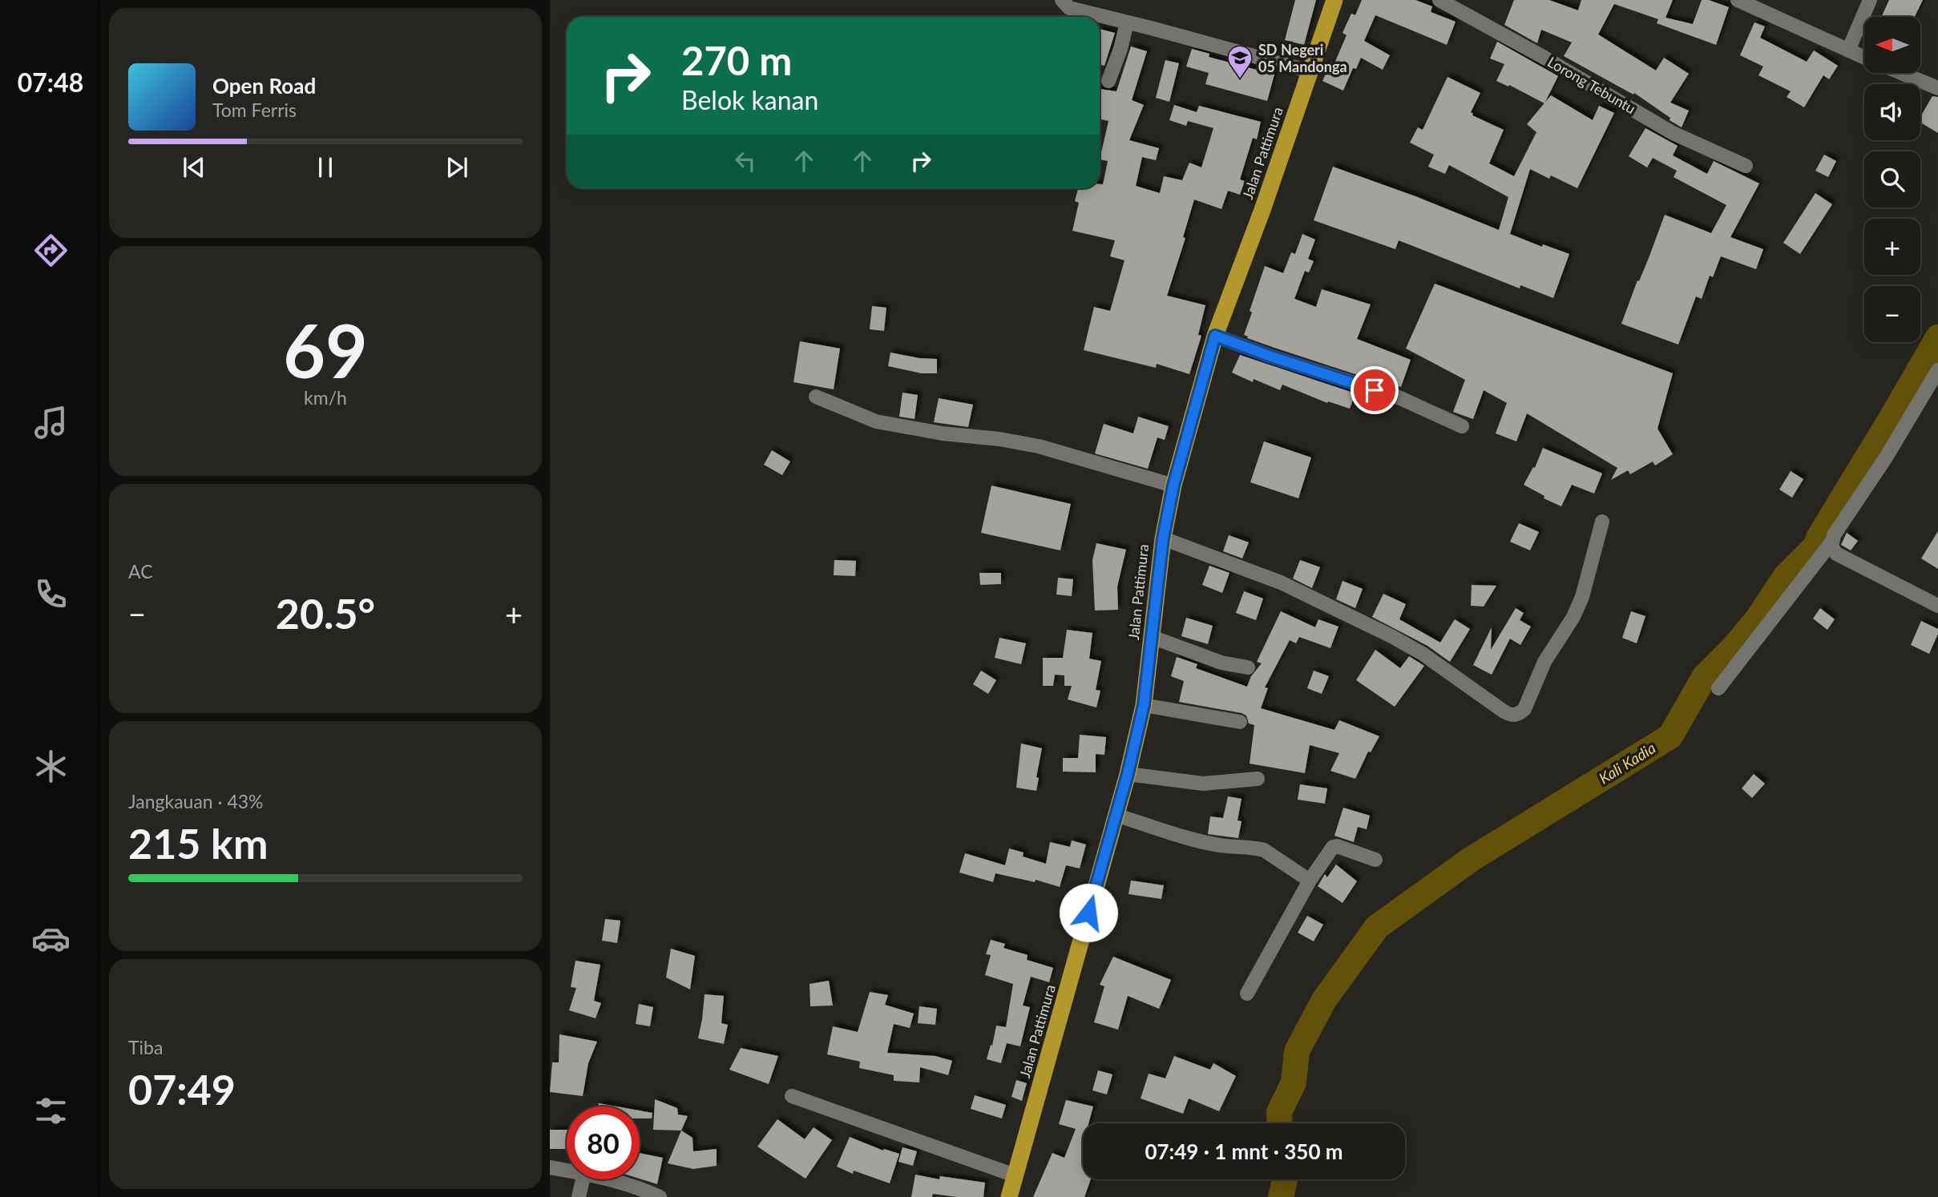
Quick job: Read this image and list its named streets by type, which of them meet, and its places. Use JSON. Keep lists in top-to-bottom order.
{
  "streets": {
    "highway": ["Jalan Pattimura"],
    "street": ["Lorong Tebuntu"]
  },
  "water": ["Kali Kadia"],
  "places": {
    "school or university": ["SD Negeri 05 Mandonga"]
  },
  "north": "left",
  "page": {
    "tabs": "07:48",
    "map_buttons": ["+", "−"],
    "turn": ["270 m", "Belok kanan"],
    "song": ["Open Road", "Tom Ferris"],
    "tile": [
      ["69", "km/h"],
      "AC",
      ["Jangkauan · 43%", "215 km"],
      ["Tiba", "07:49"]
    ],
    "heat": ["−", "20.5°", "+"],
    "limit": "80",
    "trip": "07:49 · 1 mnt · 350 m"
  }
}
